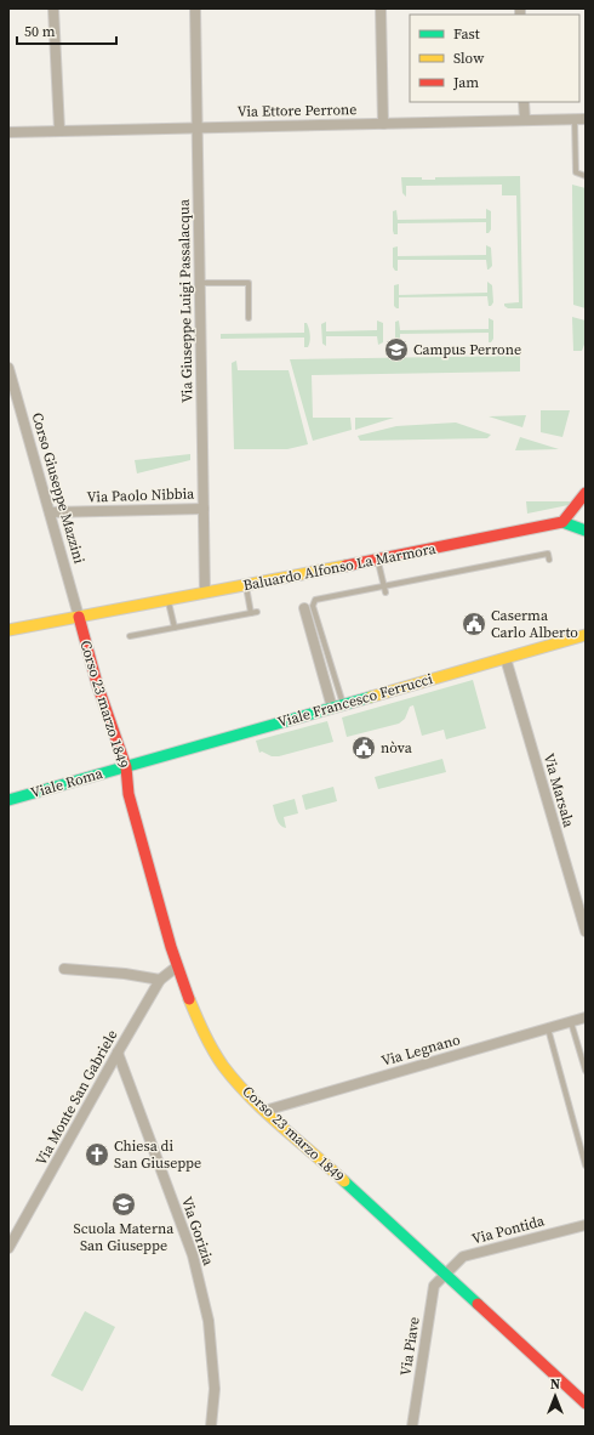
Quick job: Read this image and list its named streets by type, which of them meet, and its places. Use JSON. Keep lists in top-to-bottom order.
{
  "streets": {
    "street": [
      "Via Ettore Perrone",
      "Via Giuseppe Luigi Passalacqua",
      "Corso Giuseppe Mazzini",
      "Via Paolo Nibbia",
      "Baluardo Alfonso La Marmora",
      "Viale Francesco Ferrucci",
      "Corso 23 marzo 1849",
      "Viale Roma",
      "Via Marsala",
      "Via Legnano",
      "Via Monte San Gabriele",
      "Via Pontida",
      "Via Gorizia",
      "Via Piave"
    ]
  },
  "crossings": [
    ["Via Ettore Perrone", "Via Giuseppe Luigi Passalacqua"],
    ["Via Giuseppe Luigi Passalacqua", "Via Paolo Nibbia"],
    ["Via Giuseppe Luigi Passalacqua", "Baluardo Alfonso La Marmora"],
    ["Corso Giuseppe Mazzini", "Via Paolo Nibbia"],
    ["Corso Giuseppe Mazzini", "Baluardo Alfonso La Marmora"],
    ["Corso Giuseppe Mazzini", "Corso 23 marzo 1849"],
    ["Baluardo Alfonso La Marmora", "Corso 23 marzo 1849"],
    ["Viale Francesco Ferrucci", "Corso 23 marzo 1849"],
    ["Viale Francesco Ferrucci", "Viale Roma"],
    ["Viale Francesco Ferrucci", "Via Marsala"],
    ["Corso 23 marzo 1849", "Viale Roma"],
    ["Corso 23 marzo 1849", "Via Legnano"],
    ["Corso 23 marzo 1849", "Via Monte San Gabriele"],
    ["Corso 23 marzo 1849", "Via Pontida"],
    ["Corso 23 marzo 1849", "Via Piave"],
    ["Via Monte San Gabriele", "Via Gorizia"],
    ["Via Pontida", "Via Piave"]
  ],
  "places": {
    "school or university": ["Campus Perrone", "Scuola Materna San Giuseppe"],
    "public building": ["Caserma Carlo Alberto", "nòva"],
    "church": ["Chiesa di San Giuseppe"]
  },
  "legend": ["Fast", "Slow", "Jam"],
  "scale_bar": "50 m",
  "north": "top"
}
